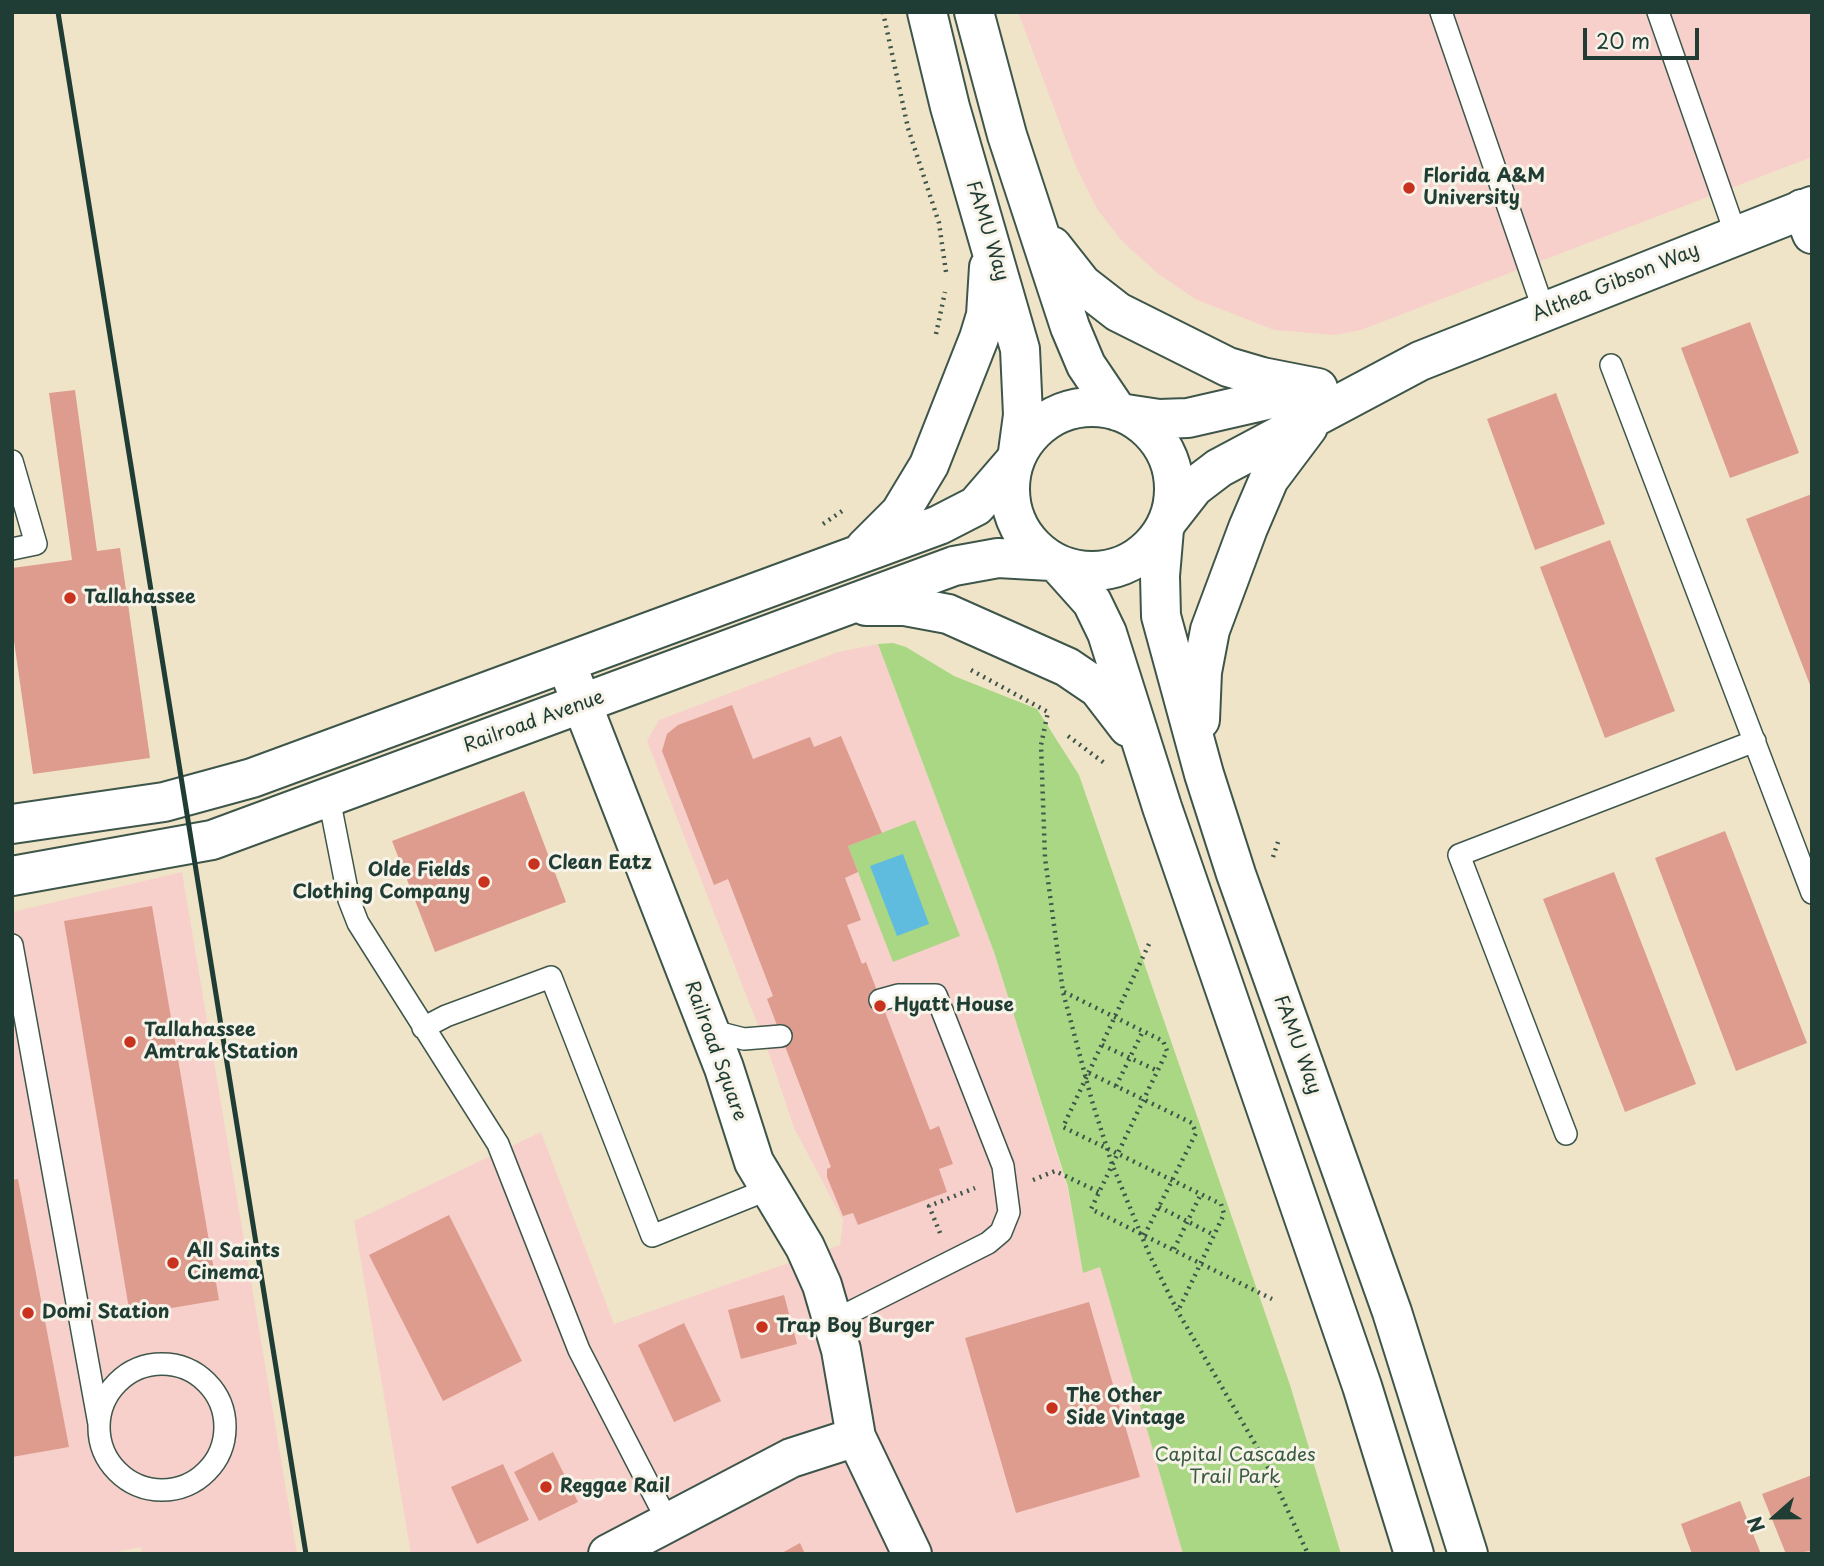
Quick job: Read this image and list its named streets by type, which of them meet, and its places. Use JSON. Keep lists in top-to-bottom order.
{
  "streets": {
    "street": [
      "FAMU Way",
      "Althea Gibson Way",
      "Railroad Avenue",
      "Railroad Square"
    ]
  },
  "crossings": [
    ["FAMU Way", "Althea Gibson Way"],
    ["FAMU Way", "Railroad Avenue"],
    ["Althea Gibson Way", "Railroad Avenue"],
    ["Railroad Avenue", "Railroad Square"]
  ],
  "parks": ["Capital Cascades Trail Park"],
  "places": [
    "Florida A&M University",
    "Tallahassee",
    "Clean Eatz",
    "Olde Fields Clothing Company",
    "Hyatt House",
    "Tallahassee Amtrak Station",
    "All Saints Cinema",
    "Domi Station",
    "Trap Boy Burger",
    "The Other Side Vintage",
    "Reggae Rail"
  ],
  "scale_bar": "20 m",
  "north": "left"
}
